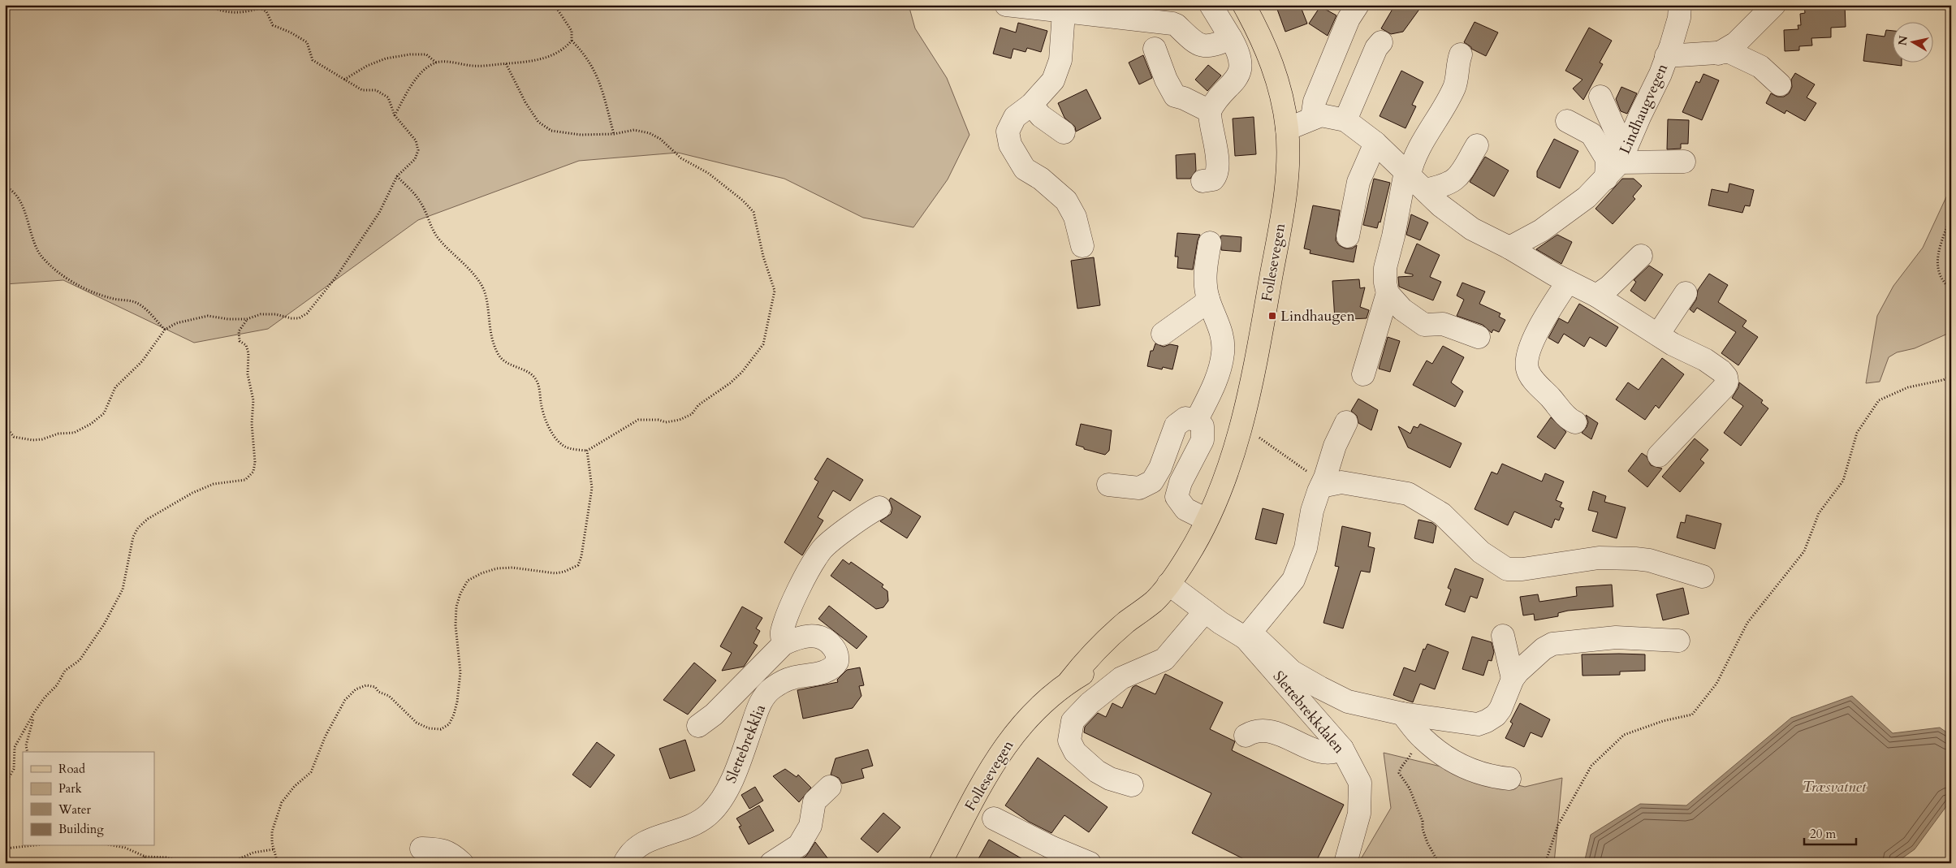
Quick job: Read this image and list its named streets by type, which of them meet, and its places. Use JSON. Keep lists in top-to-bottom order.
{
  "streets": {
    "main road": ["Follesevegen"],
    "street": ["Lindhaugvegen", "Slettebrekkdalen", "Slettebrekklia"]
  },
  "water": ["Træsvatnet"],
  "places": {
    "transit": ["Lindhaugen"]
  },
  "legend": [
    "Road",
    "Park",
    "Water",
    "Building"
  ],
  "scale_bar": "20 m",
  "north": "left"
}
